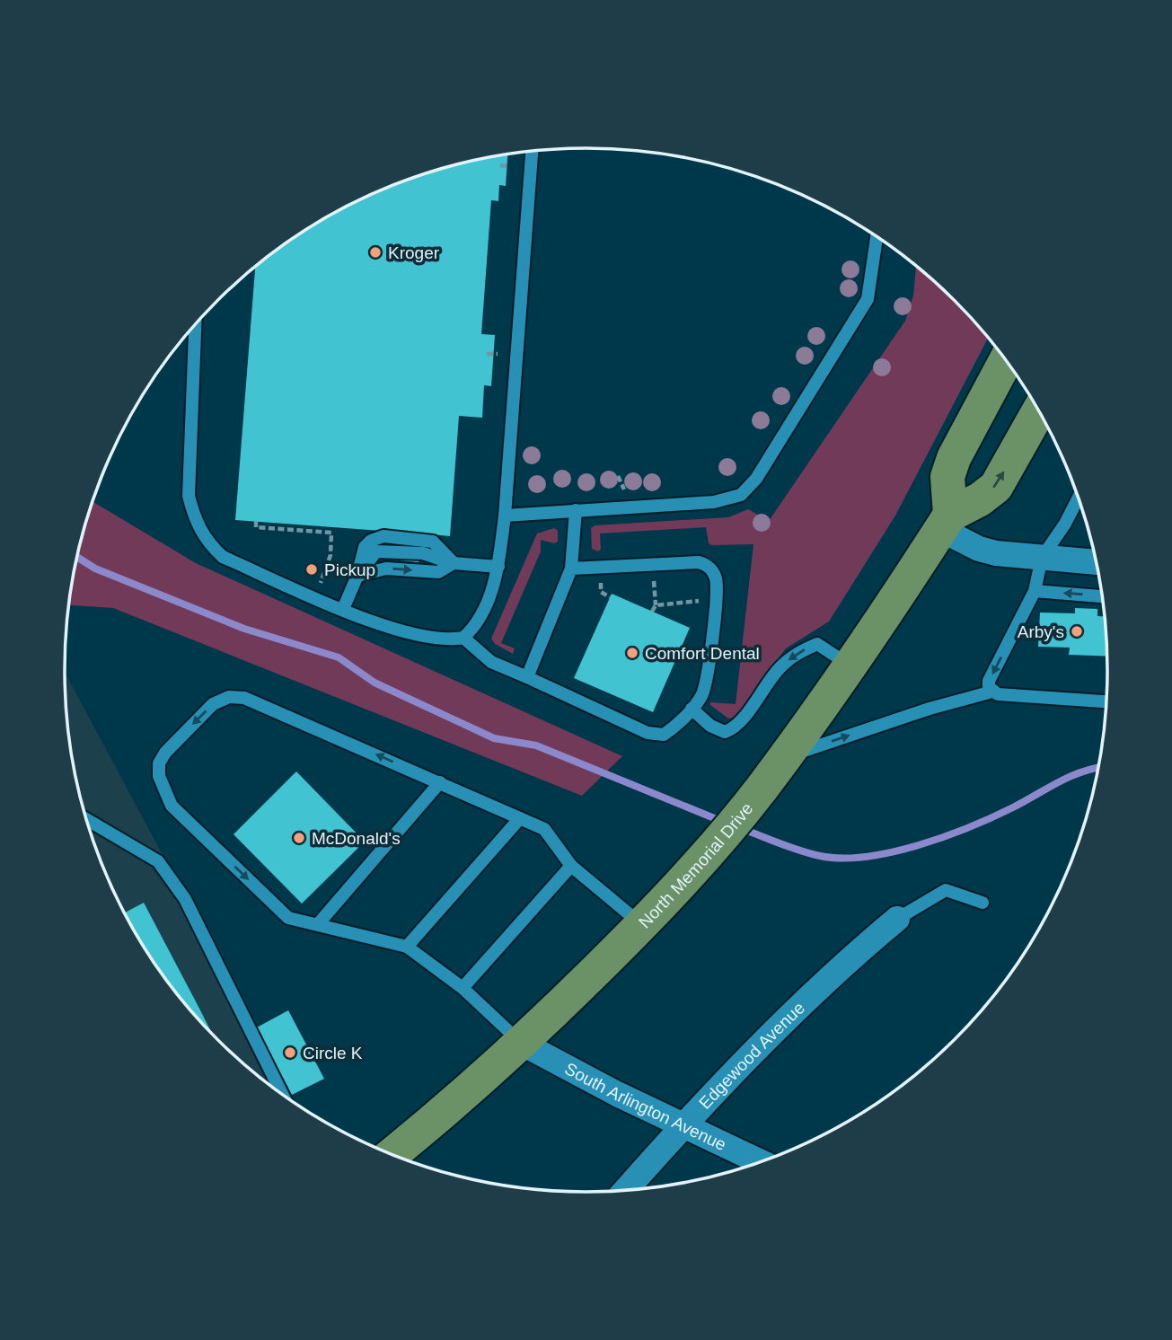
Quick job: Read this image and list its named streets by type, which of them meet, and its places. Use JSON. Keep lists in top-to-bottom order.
{
  "streets": {
    "main road": ["North Memorial Drive"],
    "street": ["Edgewood Avenue", "South Arlington Avenue"]
  },
  "crossings": [
    ["North Memorial Drive", "South Arlington Avenue"],
    ["Edgewood Avenue", "South Arlington Avenue"]
  ],
  "places": [
    "Kroger",
    "Pickup",
    "Arby's",
    "Comfort Dental",
    "McDonald's",
    "Circle K"
  ]
}
